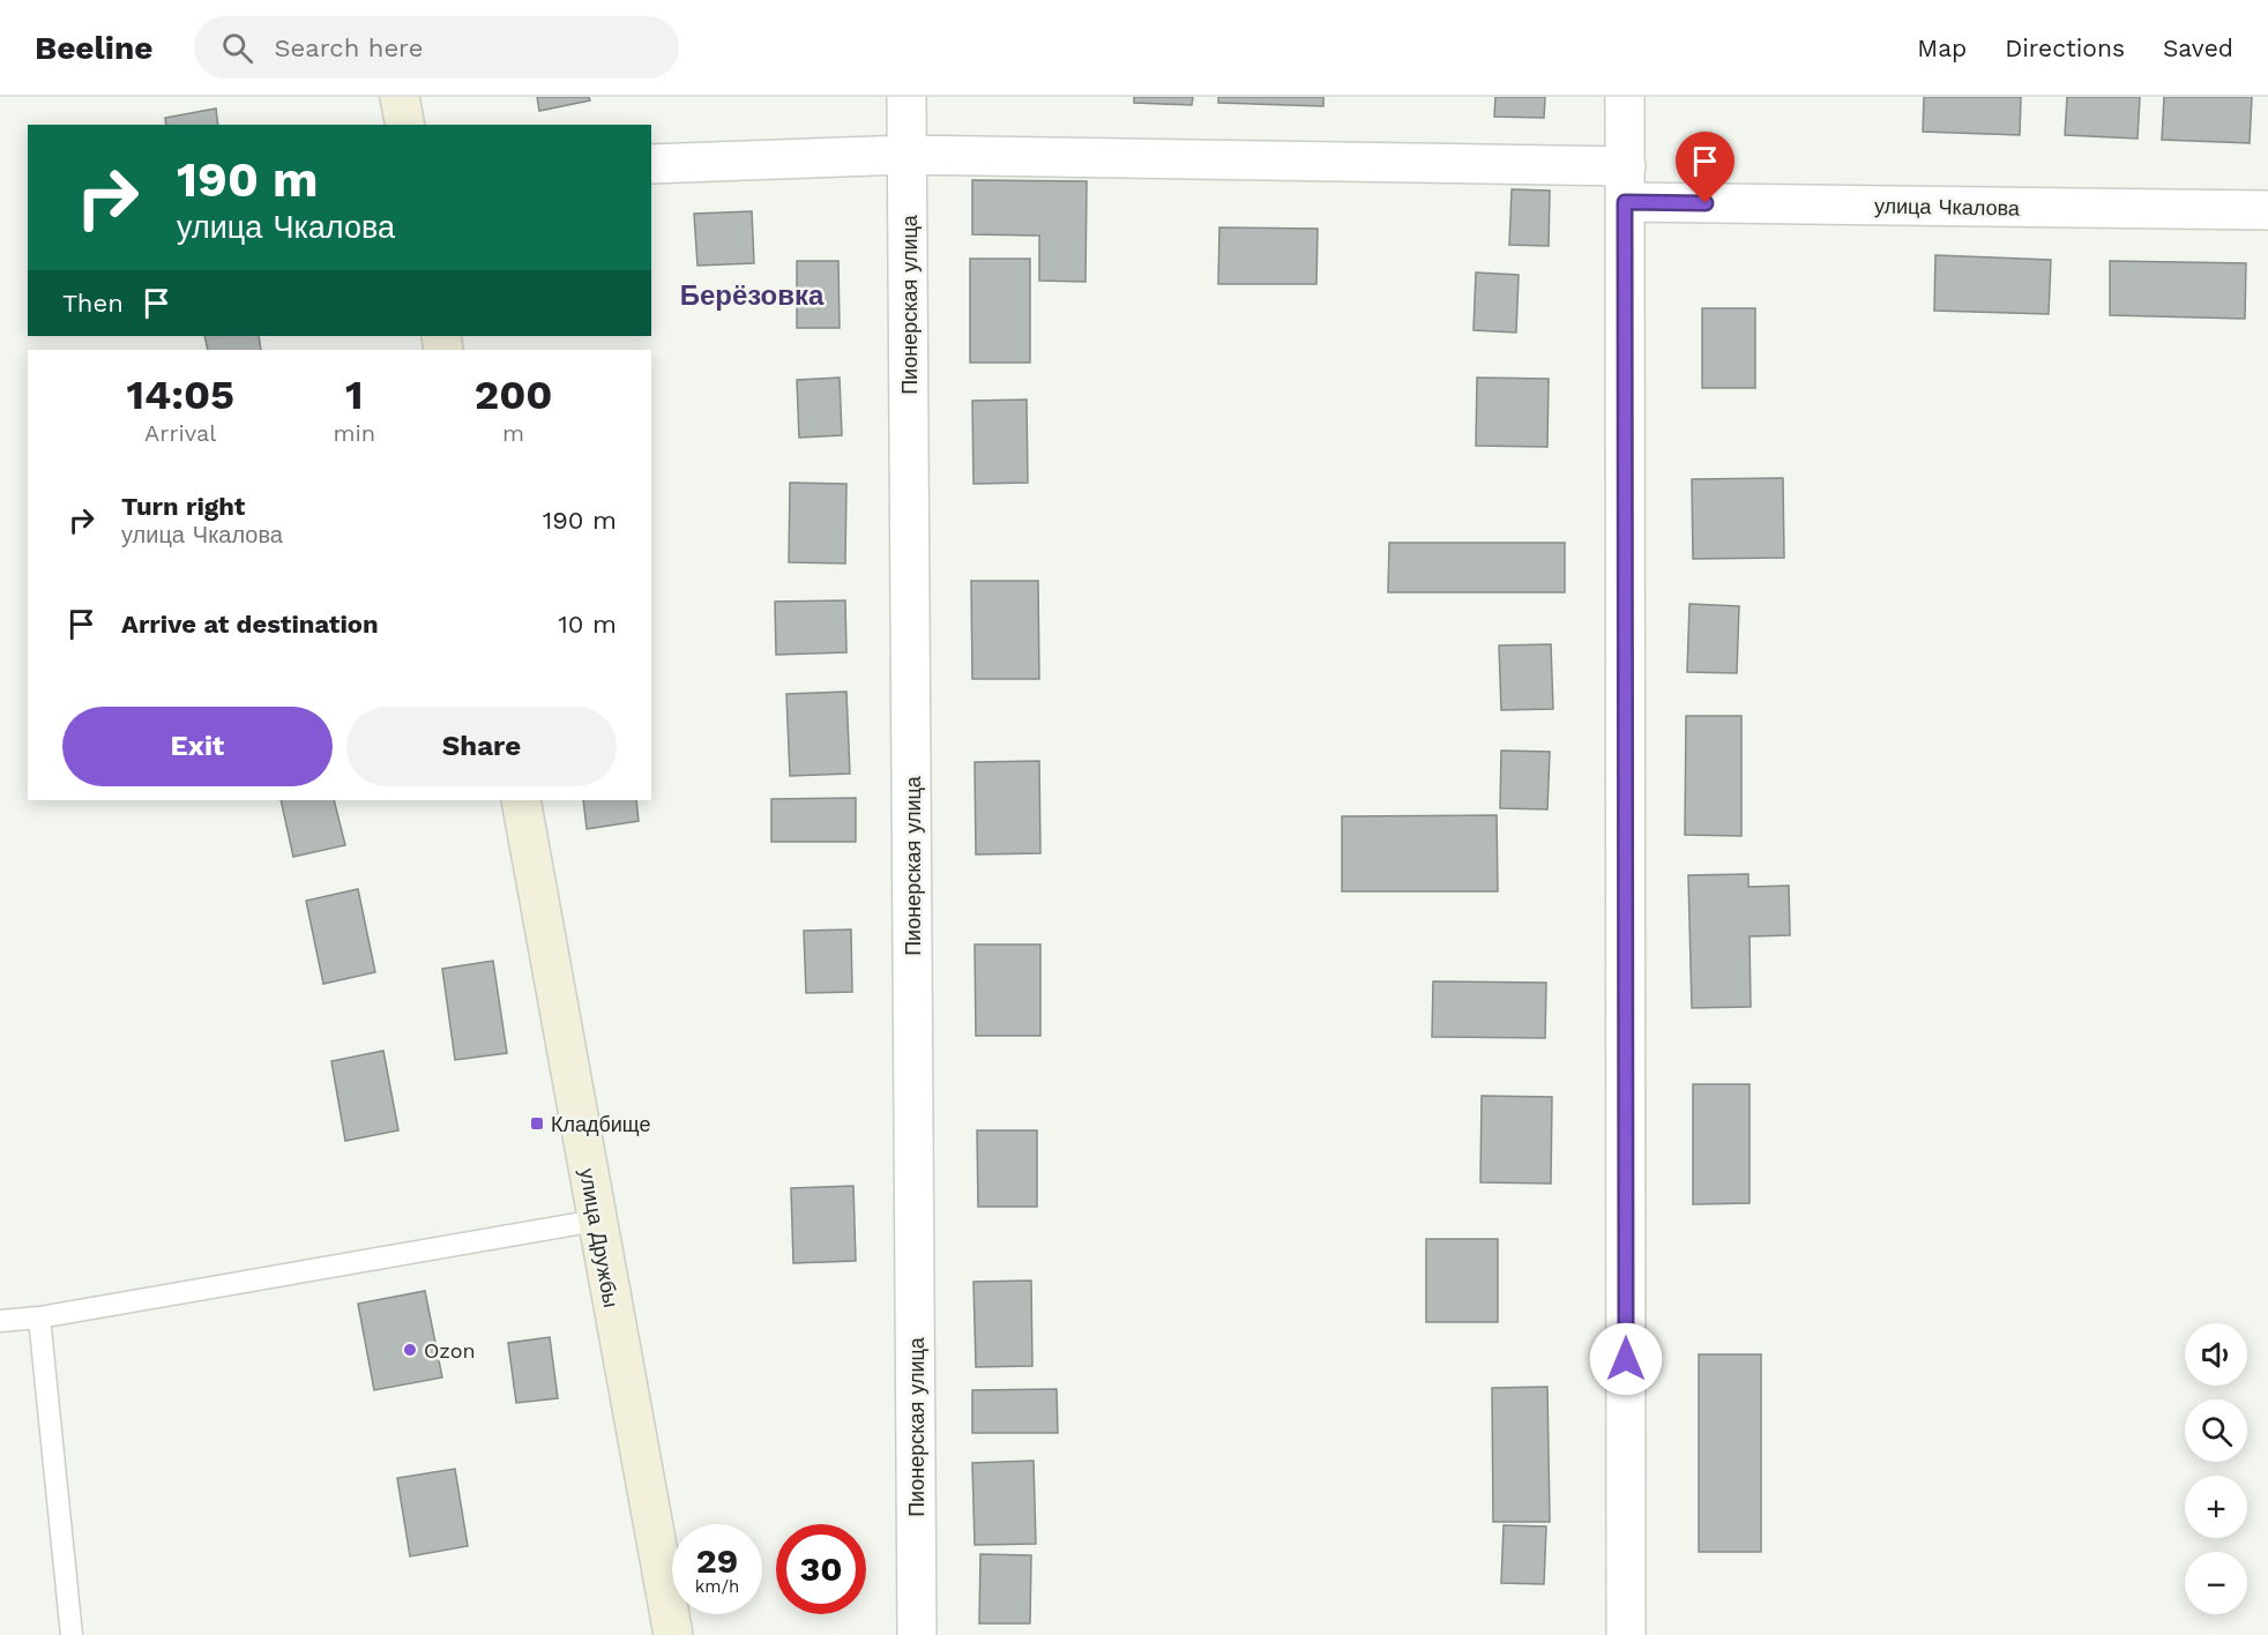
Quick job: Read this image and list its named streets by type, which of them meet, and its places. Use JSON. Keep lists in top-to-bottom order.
{
  "streets": {
    "main road": ["улица Дружбы"],
    "street": ["улица Чкалова", "Пионерская улица"]
  },
  "crossings": [
    ["улица Чкалова", "Пионерская улица"]
  ],
  "districts": ["Берёзовка"],
  "places": {
    "transit": ["Кладбище"],
    "other": ["Ozon"]
  },
  "page": {
    "header": "Beeline",
    "search": "Search here",
    "nav": ["Map", "Directions", "Saved"],
    "turn": ["190 m", "улица Чкалова"],
    "then": "Then",
    "eta": [
      "14:05",
      "Arrival",
      "1",
      "min",
      "200",
      "m"
    ],
    "list": [
      {
        "name": "Turn right",
        "note": "улица Чкалова",
        "value": "190 m"
      },
      {
        "name": "Arrive at destination",
        "value": "10 m"
      }
    ],
    "buttons": ["Exit", "Share"],
    "map_buttons": ["+", "−"],
    "speed": "29 km/h",
    "limit": "30"
  }
}
